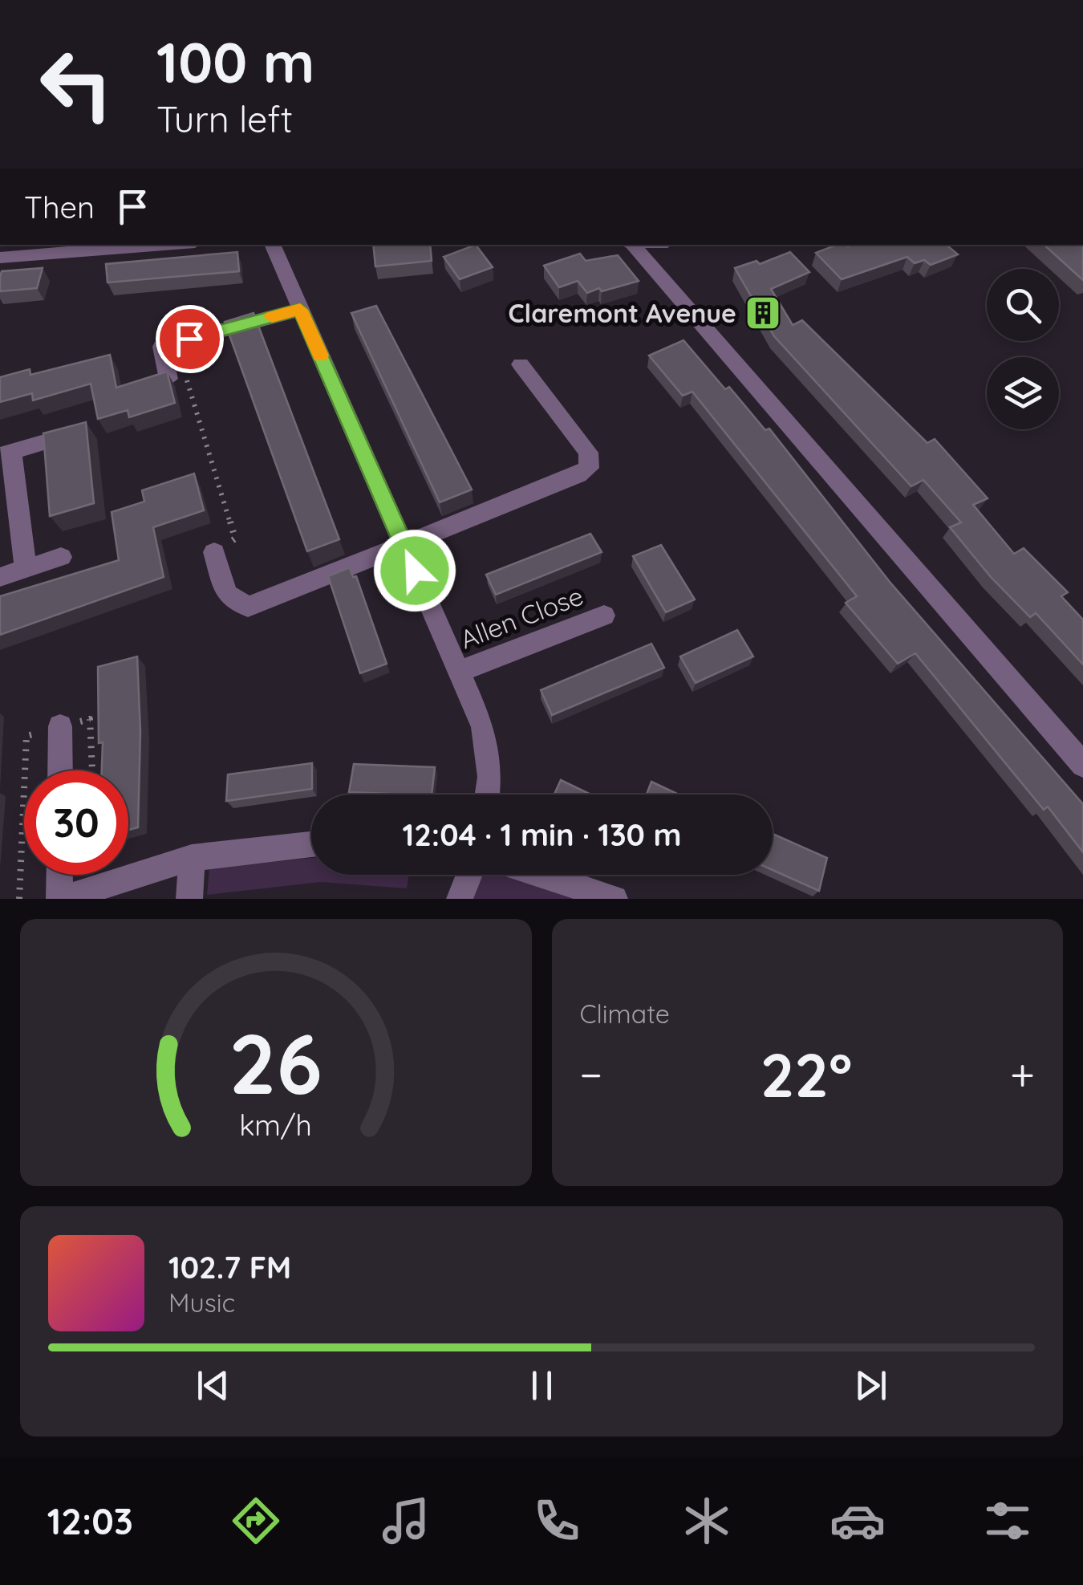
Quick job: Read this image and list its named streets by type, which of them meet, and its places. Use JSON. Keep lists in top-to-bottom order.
{
  "streets": {
    "street": ["Allen Close"]
  },
  "places": {
    "building": ["Claremont Avenue"]
  },
  "page": {
    "turn": ["100 m", "Turn left"],
    "then": "Then",
    "limit": "30",
    "trip": "12:04 · 1 min · 130 m",
    "tile": "Climate",
    "heat": ["−", "22°", "+"],
    "song": ["102.7 FM", "Music"],
    "tabs": "12:03",
    "gauge": ["26", "km/h"]
  }
}
